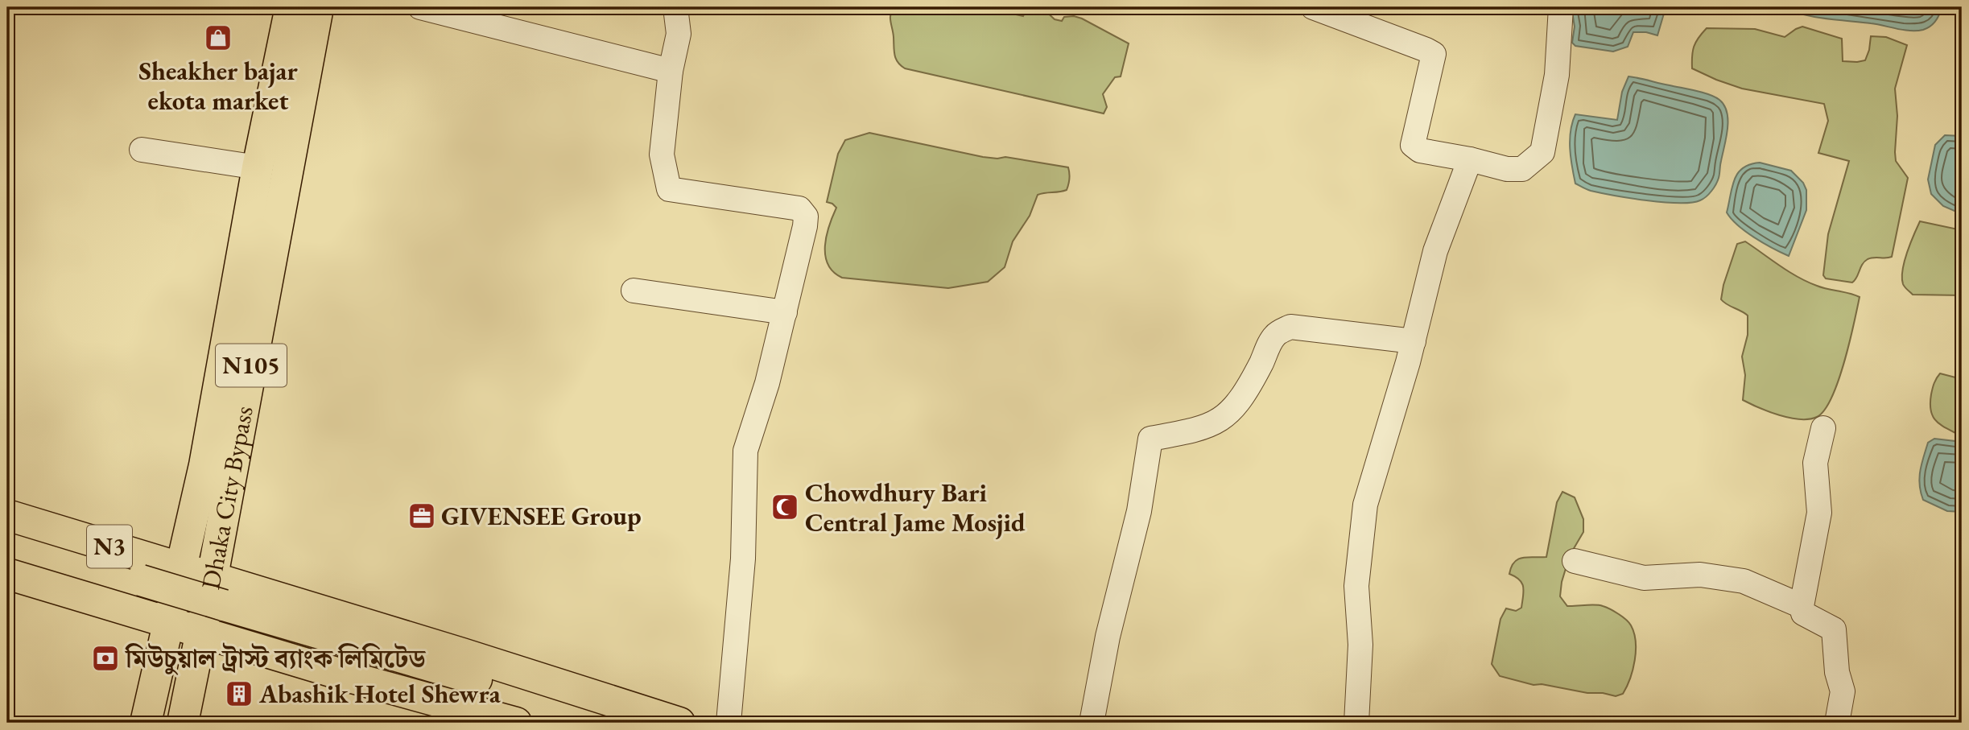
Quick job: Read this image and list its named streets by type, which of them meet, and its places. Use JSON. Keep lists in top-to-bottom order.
{
  "streets": {
    "highway": ["N105", "Dhaka City Bypass", "N3"]
  },
  "crossings": [
    ["Dhaka City Bypass", "N3"]
  ],
  "places": {
    "shop": ["Sheakher bajar ekota market"],
    "mosque": ["Chowdhury Bari Central Jame Mosjid"],
    "office": ["GIVENSEE Group"],
    "bank": ["মিউচুয়াল ট্রাস্ট ব্যাংক লিমিটেড"],
    "building": ["Abashik Hotel Shewra"]
  }
}
